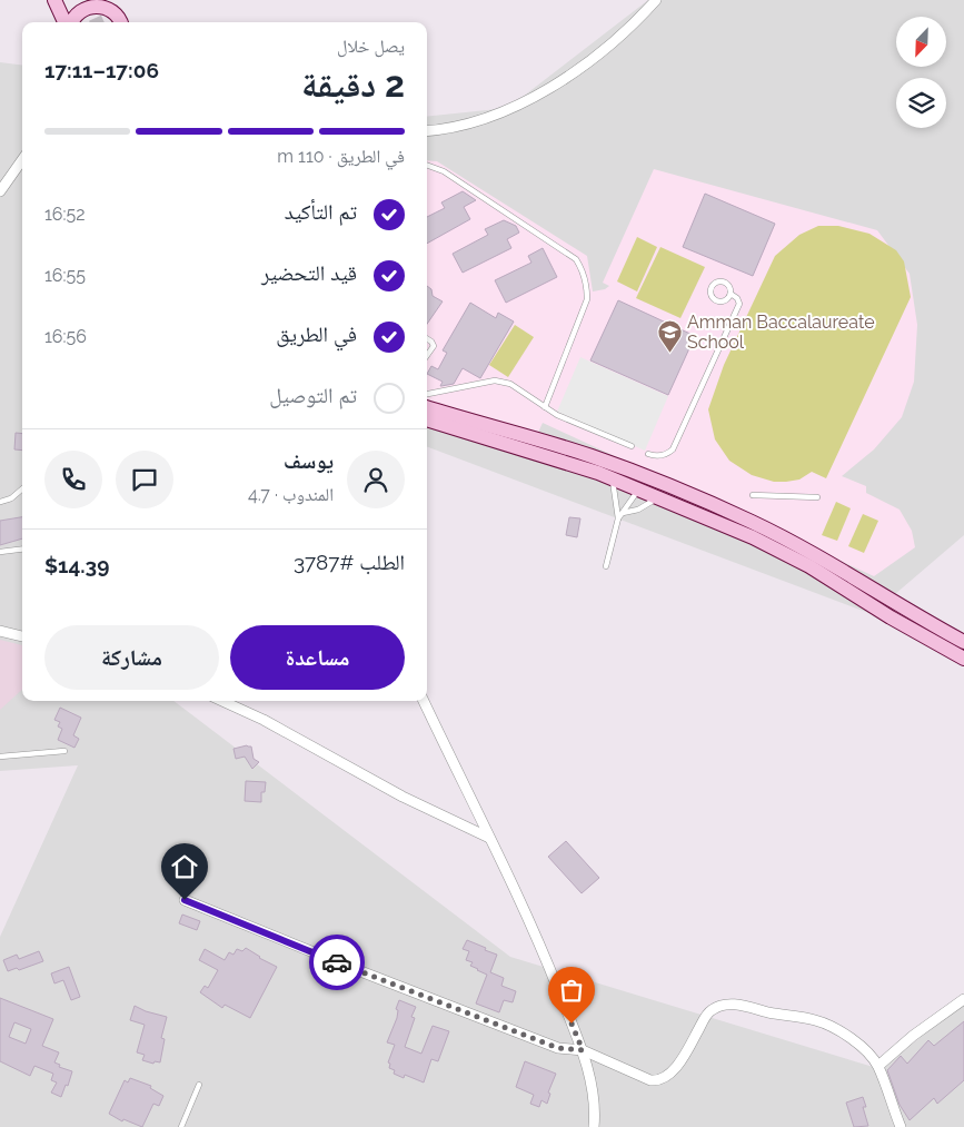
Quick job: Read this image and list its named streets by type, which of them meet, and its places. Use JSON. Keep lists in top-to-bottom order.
{
  "places": {
    "school or university": ["Amman Baccalaureate School"]
  },
  "north": "bottom left",
  "page": {
    "heading": ["2 دقيقة", "يصل خلال", "17:06–17:11"],
    "panel": [
      "يوسف",
      "المندوب · 4.7",
      "الطلب #3787",
      "$14.39"
    ],
    "bar": "في الطريق · 110 m",
    "list": [
      ["تم التأكيد", "16:52"],
      ["قيد التحضير", "16:55"],
      ["في الطريق", "16:56"],
      "تم التوصيل"
    ],
    "buttons": ["مساعدة", "مشاركة"]
  }
}
